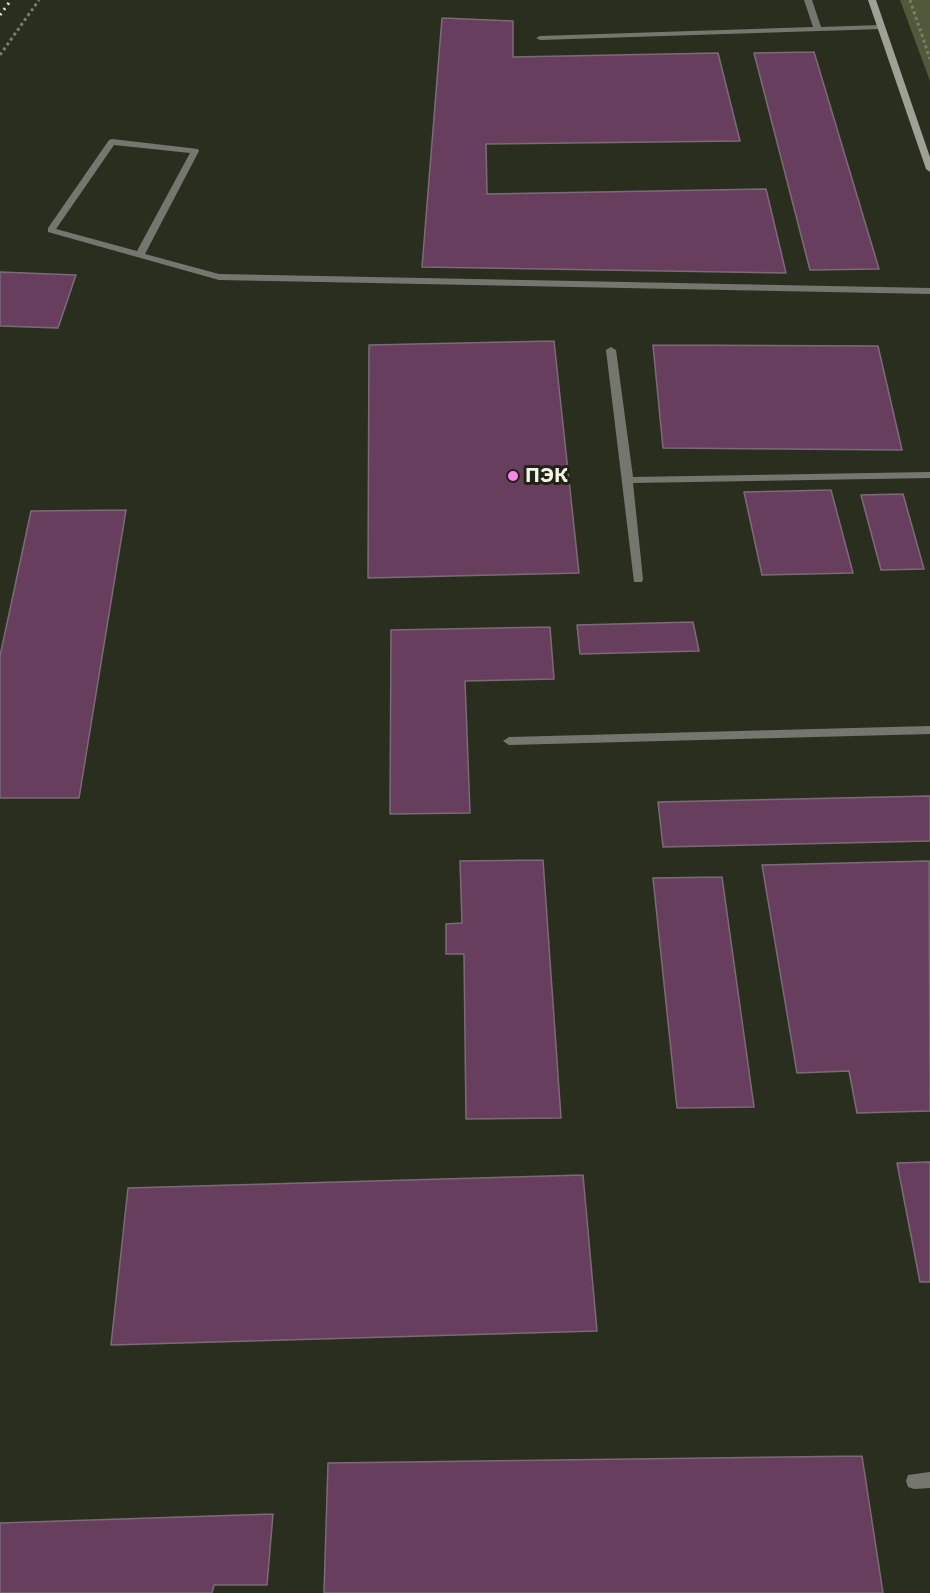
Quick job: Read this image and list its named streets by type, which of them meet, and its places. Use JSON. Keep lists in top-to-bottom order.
{
  "places": ["ПЭК"]
}
